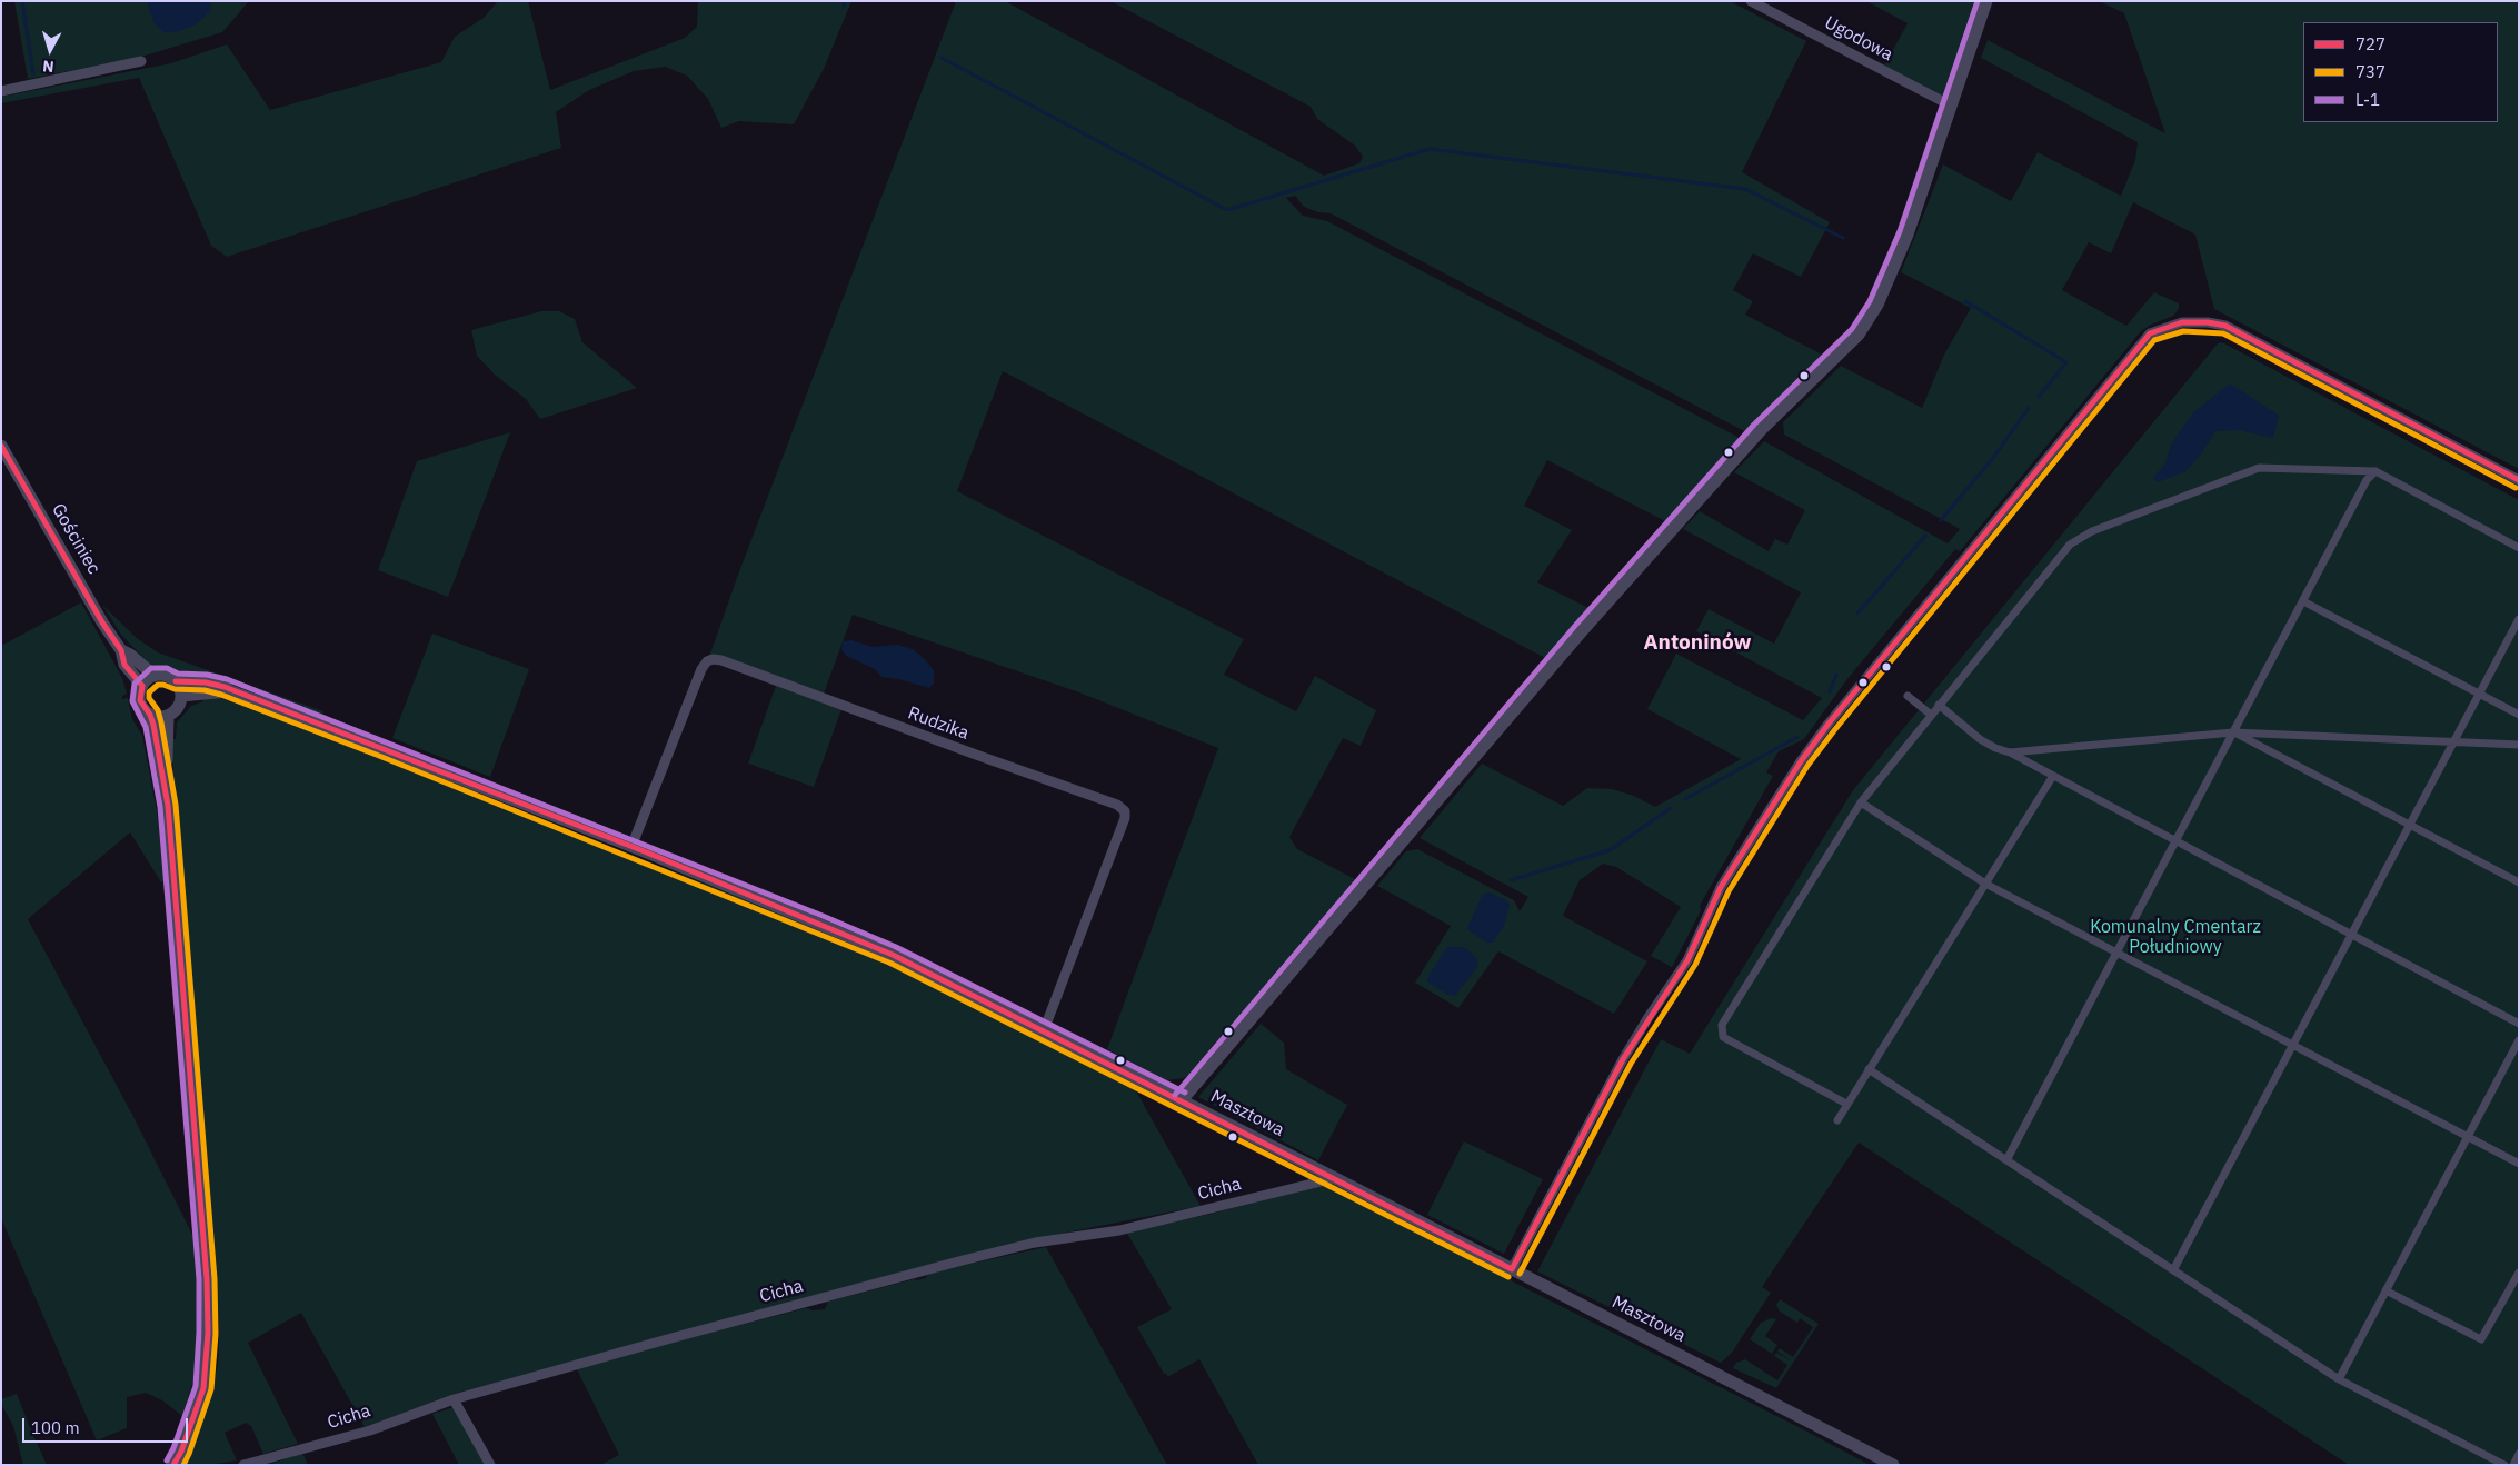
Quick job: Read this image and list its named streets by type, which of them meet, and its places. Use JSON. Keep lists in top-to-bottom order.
{
  "streets": {
    "street": [
      "Ugodowa",
      "Gościniec",
      "Rudzika",
      "Masztowa",
      "Cicha"
    ]
  },
  "crossings": [
    ["Gościniec", "Masztowa"],
    ["Rudzika", "Masztowa"],
    ["Masztowa", "Cicha"]
  ],
  "districts": ["Antoninów"],
  "parks": ["Komunalny Cmentarz Południowy"],
  "lines": ["transit line L-1", "transit line 727", "transit line 737"],
  "legend": ["727", "737", "L-1"],
  "scale_bar": "100 m",
  "north": "bottom"
}
